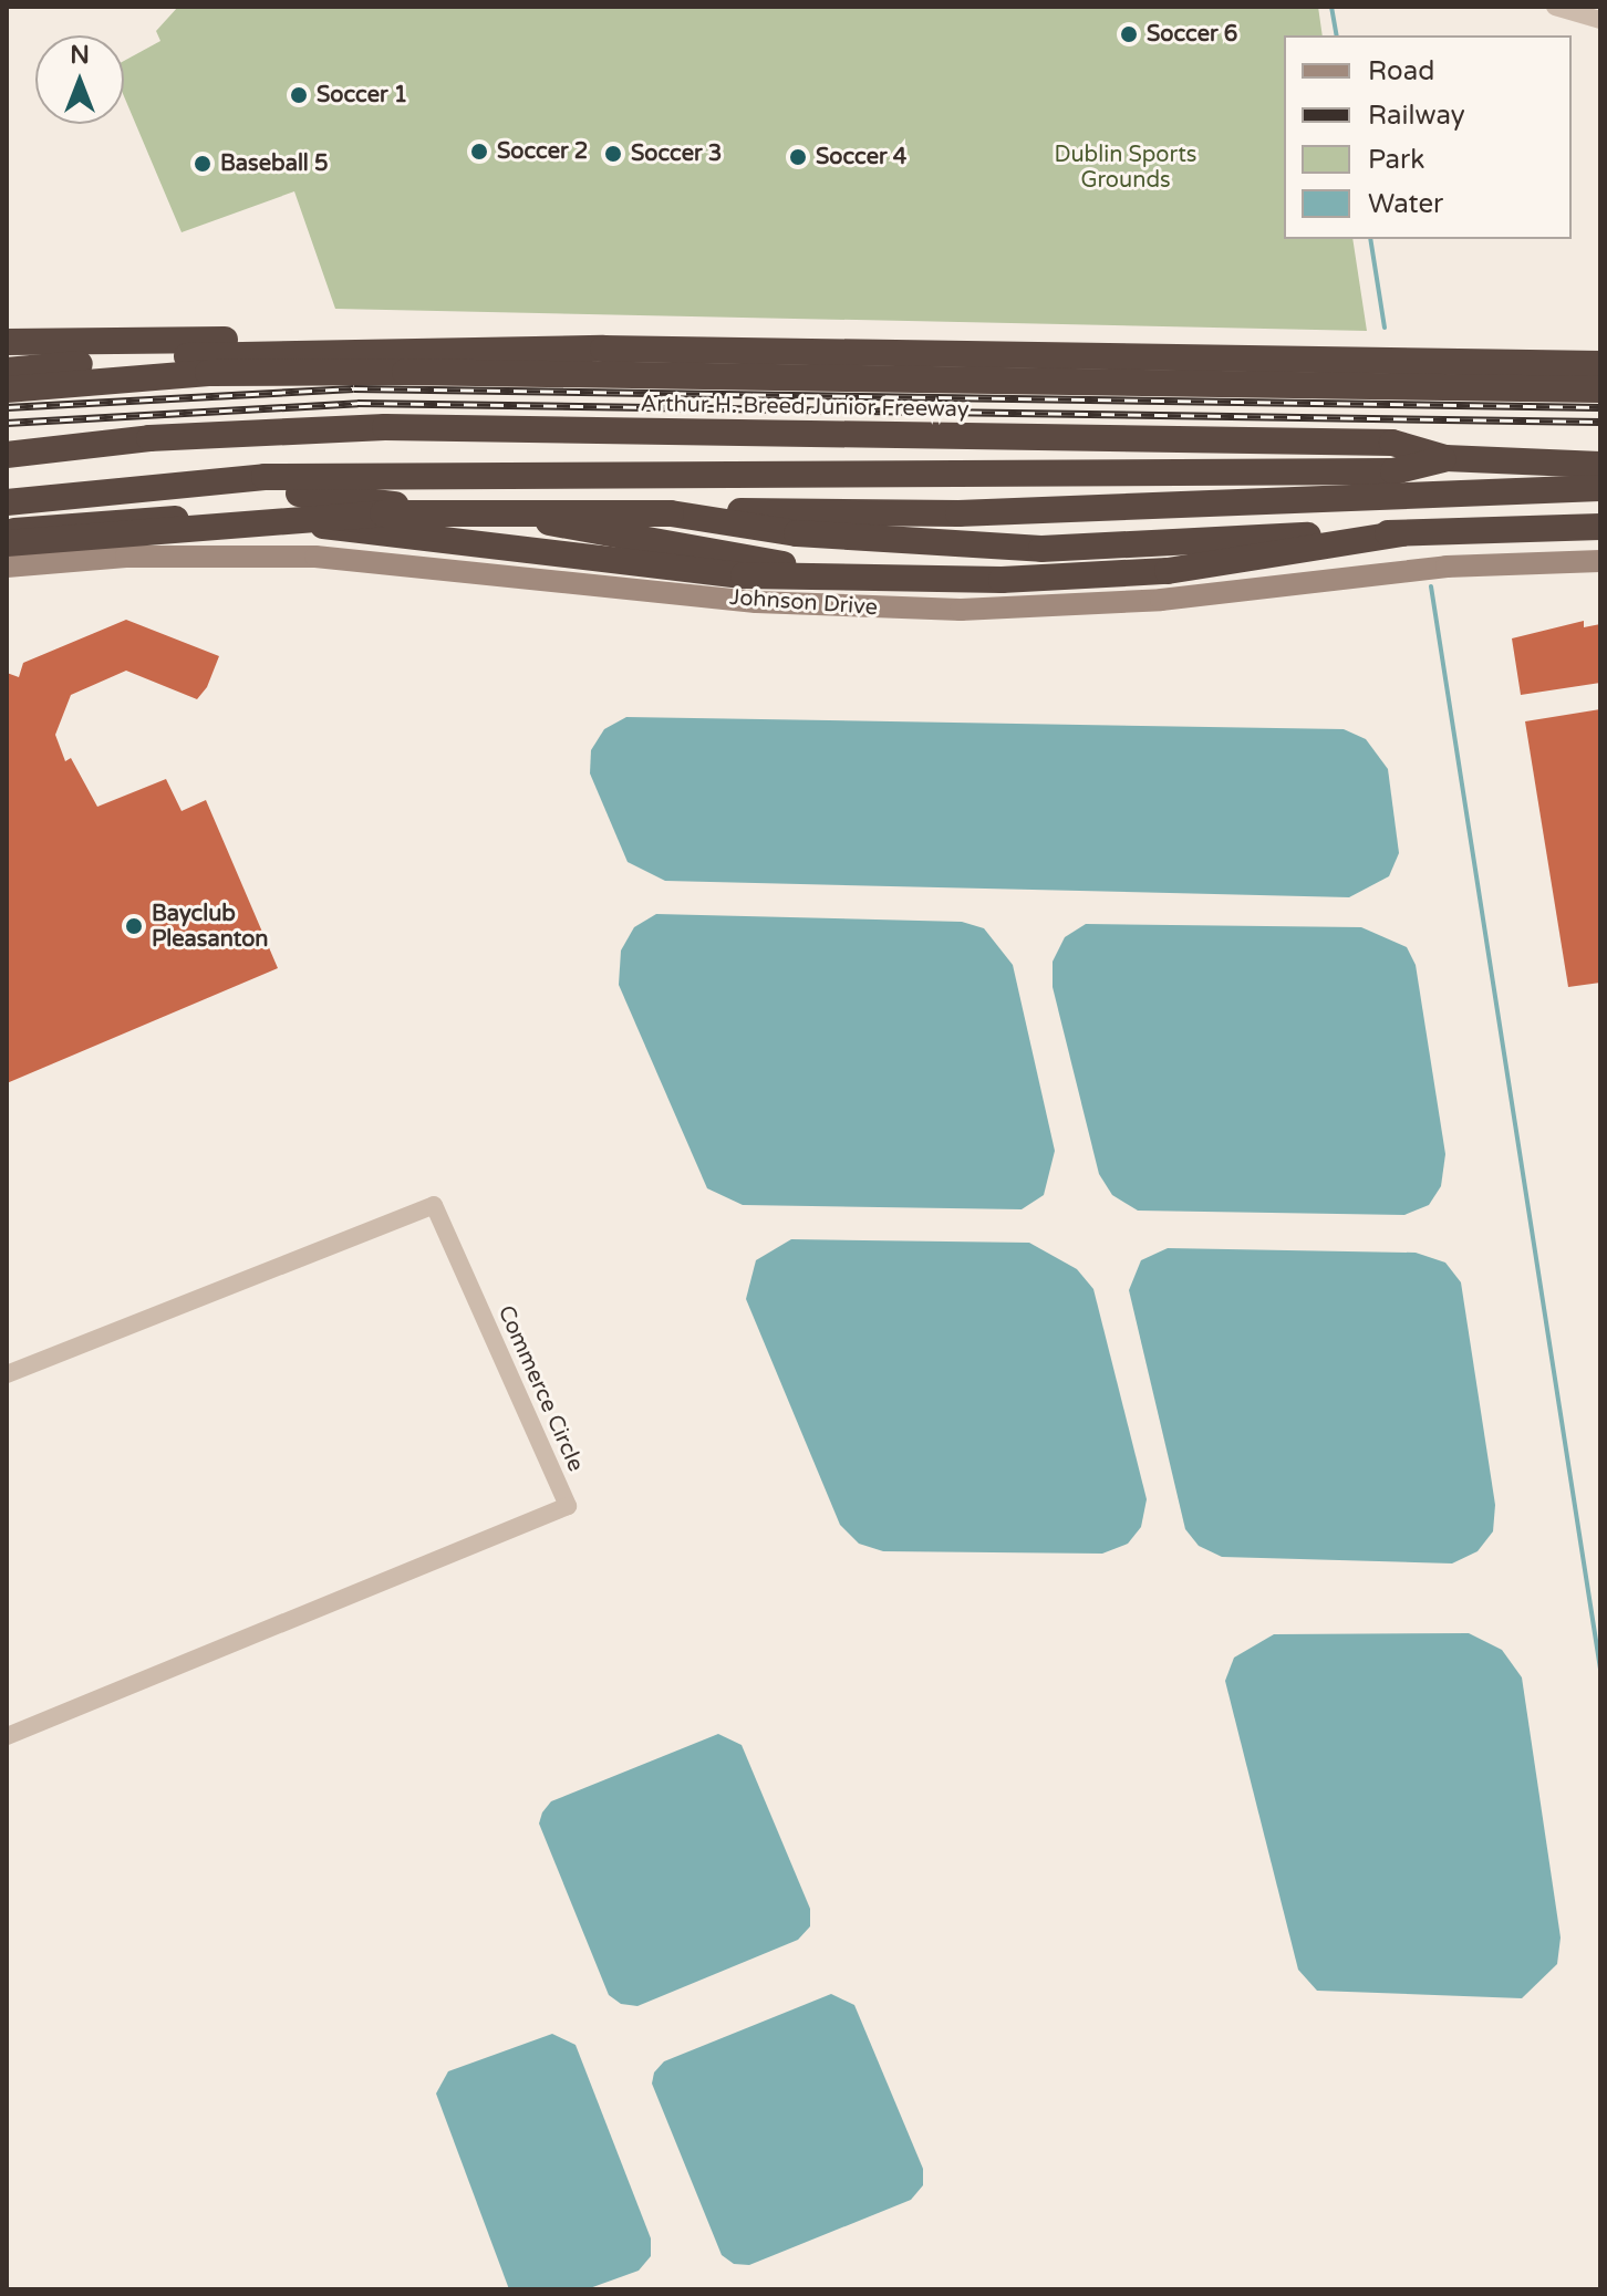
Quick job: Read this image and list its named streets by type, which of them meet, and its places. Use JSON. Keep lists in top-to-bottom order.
{
  "streets": {
    "highway": ["Arthur H. Breed Junior Freeway"],
    "street": ["Johnson Drive", "Commerce Circle"]
  },
  "parks": ["Dublin Sports Grounds"],
  "places": [
    "Soccer 6",
    "Soccer 1",
    "Soccer 2",
    "Soccer 3",
    "Soccer 4",
    "Baseball 5",
    "Bayclub Pleasanton"
  ],
  "legend": [
    "Road",
    "Railway",
    "Park",
    "Water"
  ],
  "north": "top"
}
